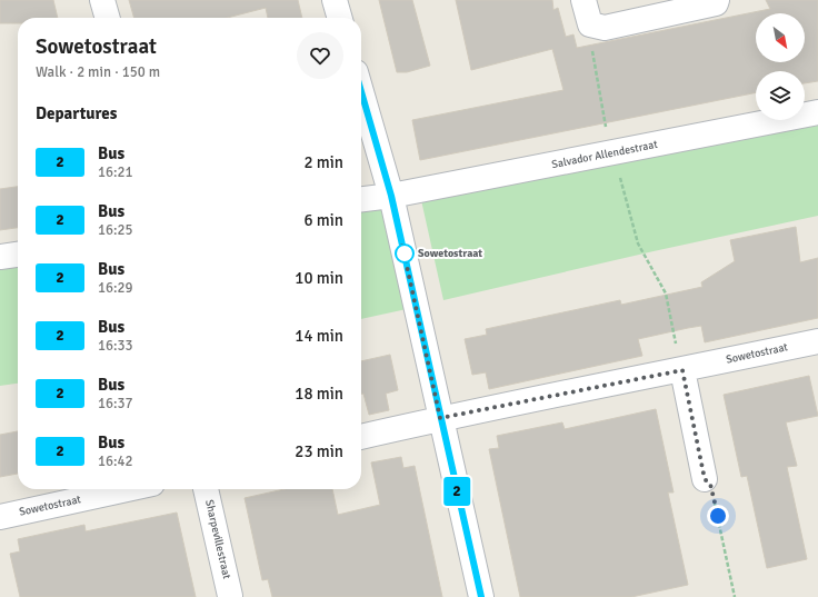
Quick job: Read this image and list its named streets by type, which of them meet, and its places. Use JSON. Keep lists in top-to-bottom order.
{
  "streets": {
    "street": ["Salvador Allendestraat", "Sowetostraat", "Sharpevillestraat"]
  },
  "places": ["Sowetostraat"],
  "lines": ["bus line 2"],
  "north": "bottom right",
  "page": {
    "on_map": "2",
    "heading": [
      ["Sowetostraat", "Walk · 2 min · 150 m"],
      "Departures"
    ],
    "list": [
      {
        "mark": "2",
        "name": "Bus",
        "note": "16:21",
        "value": "2 min"
      },
      {
        "mark": "2",
        "name": "Bus",
        "note": "16:25",
        "value": "6 min"
      },
      {
        "mark": "2",
        "name": "Bus",
        "note": "16:29",
        "value": "10 min"
      },
      {
        "mark": "2",
        "name": "Bus",
        "note": "16:33",
        "value": "14 min"
      },
      {
        "mark": "2",
        "name": "Bus",
        "note": "16:37",
        "value": "18 min"
      },
      {
        "mark": "2",
        "name": "Bus",
        "note": "16:42",
        "value": "23 min"
      }
    ]
  }
}
